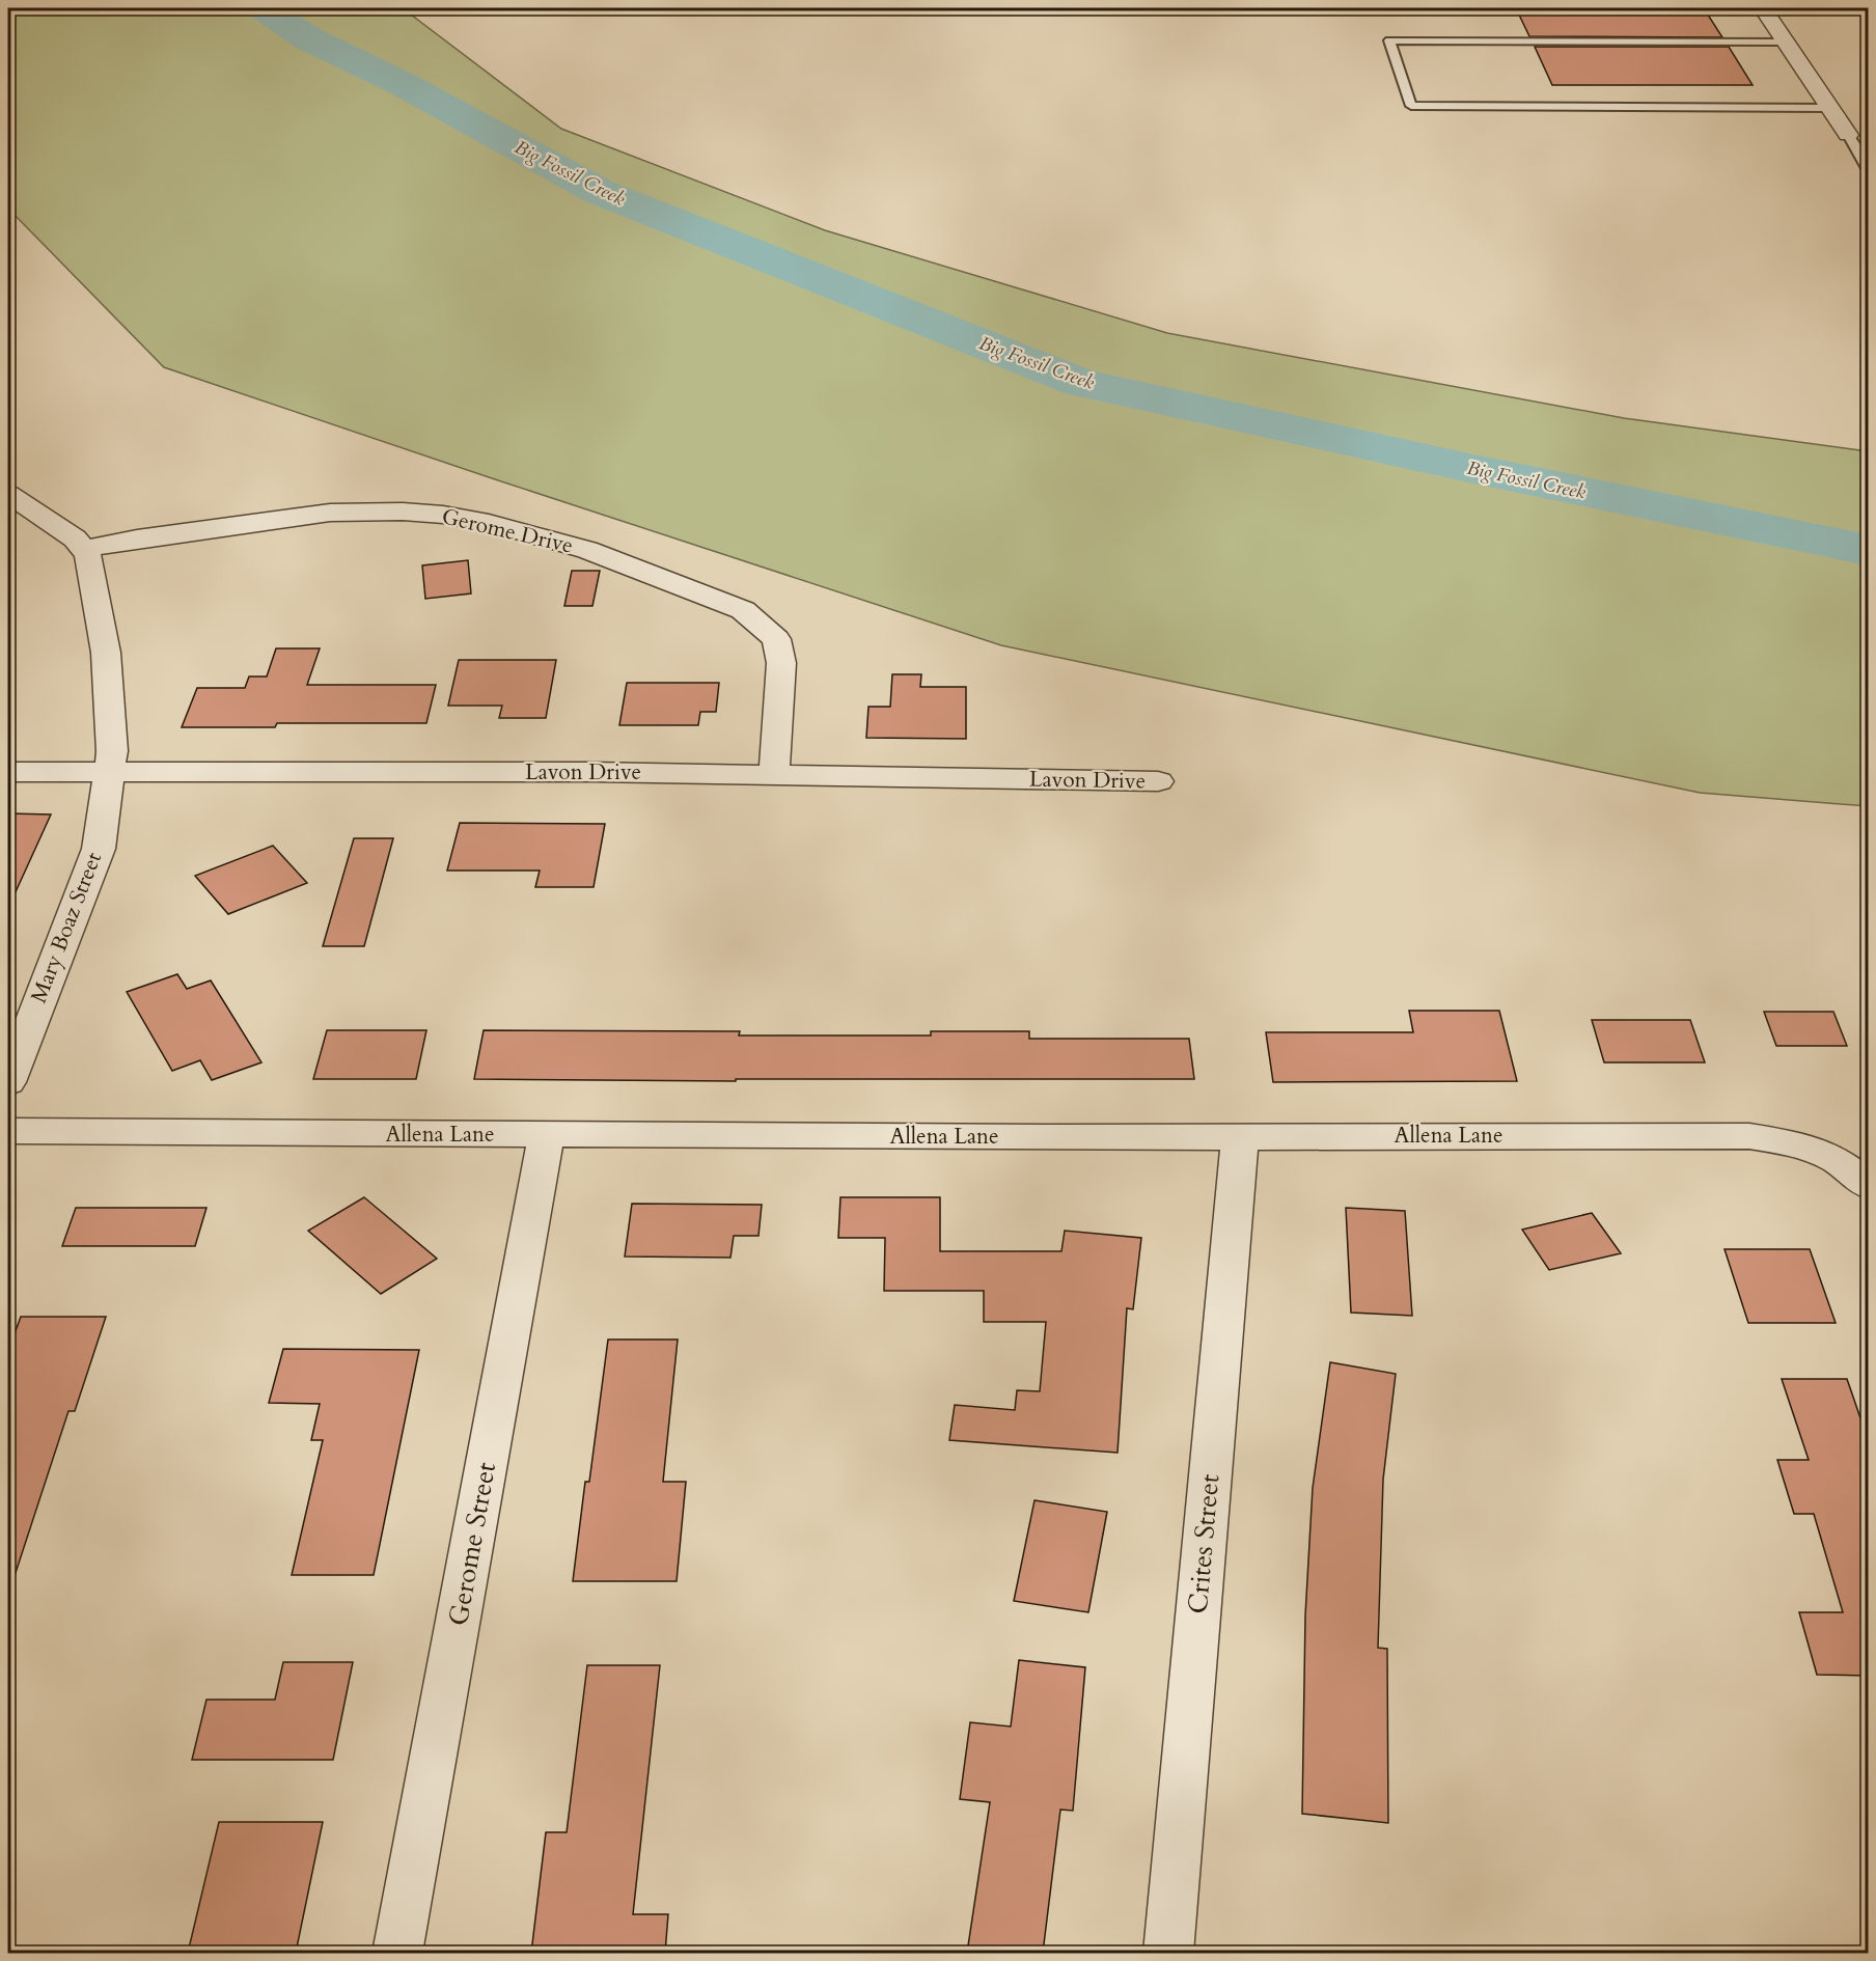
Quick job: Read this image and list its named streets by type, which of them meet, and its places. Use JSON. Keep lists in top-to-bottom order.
{
  "streets": {
    "street": [
      "Gerome Drive",
      "Lavon Drive",
      "Mary Boaz Street",
      "Allena Lane",
      "Gerome Street",
      "Crites Street"
    ]
  },
  "crossings": [
    ["Gerome Drive", "Lavon Drive"],
    ["Gerome Drive", "Mary Boaz Street"],
    ["Lavon Drive", "Mary Boaz Street"],
    ["Allena Lane", "Gerome Street"],
    ["Allena Lane", "Crites Street"]
  ],
  "water": ["Big Fossil Creek"]
}
